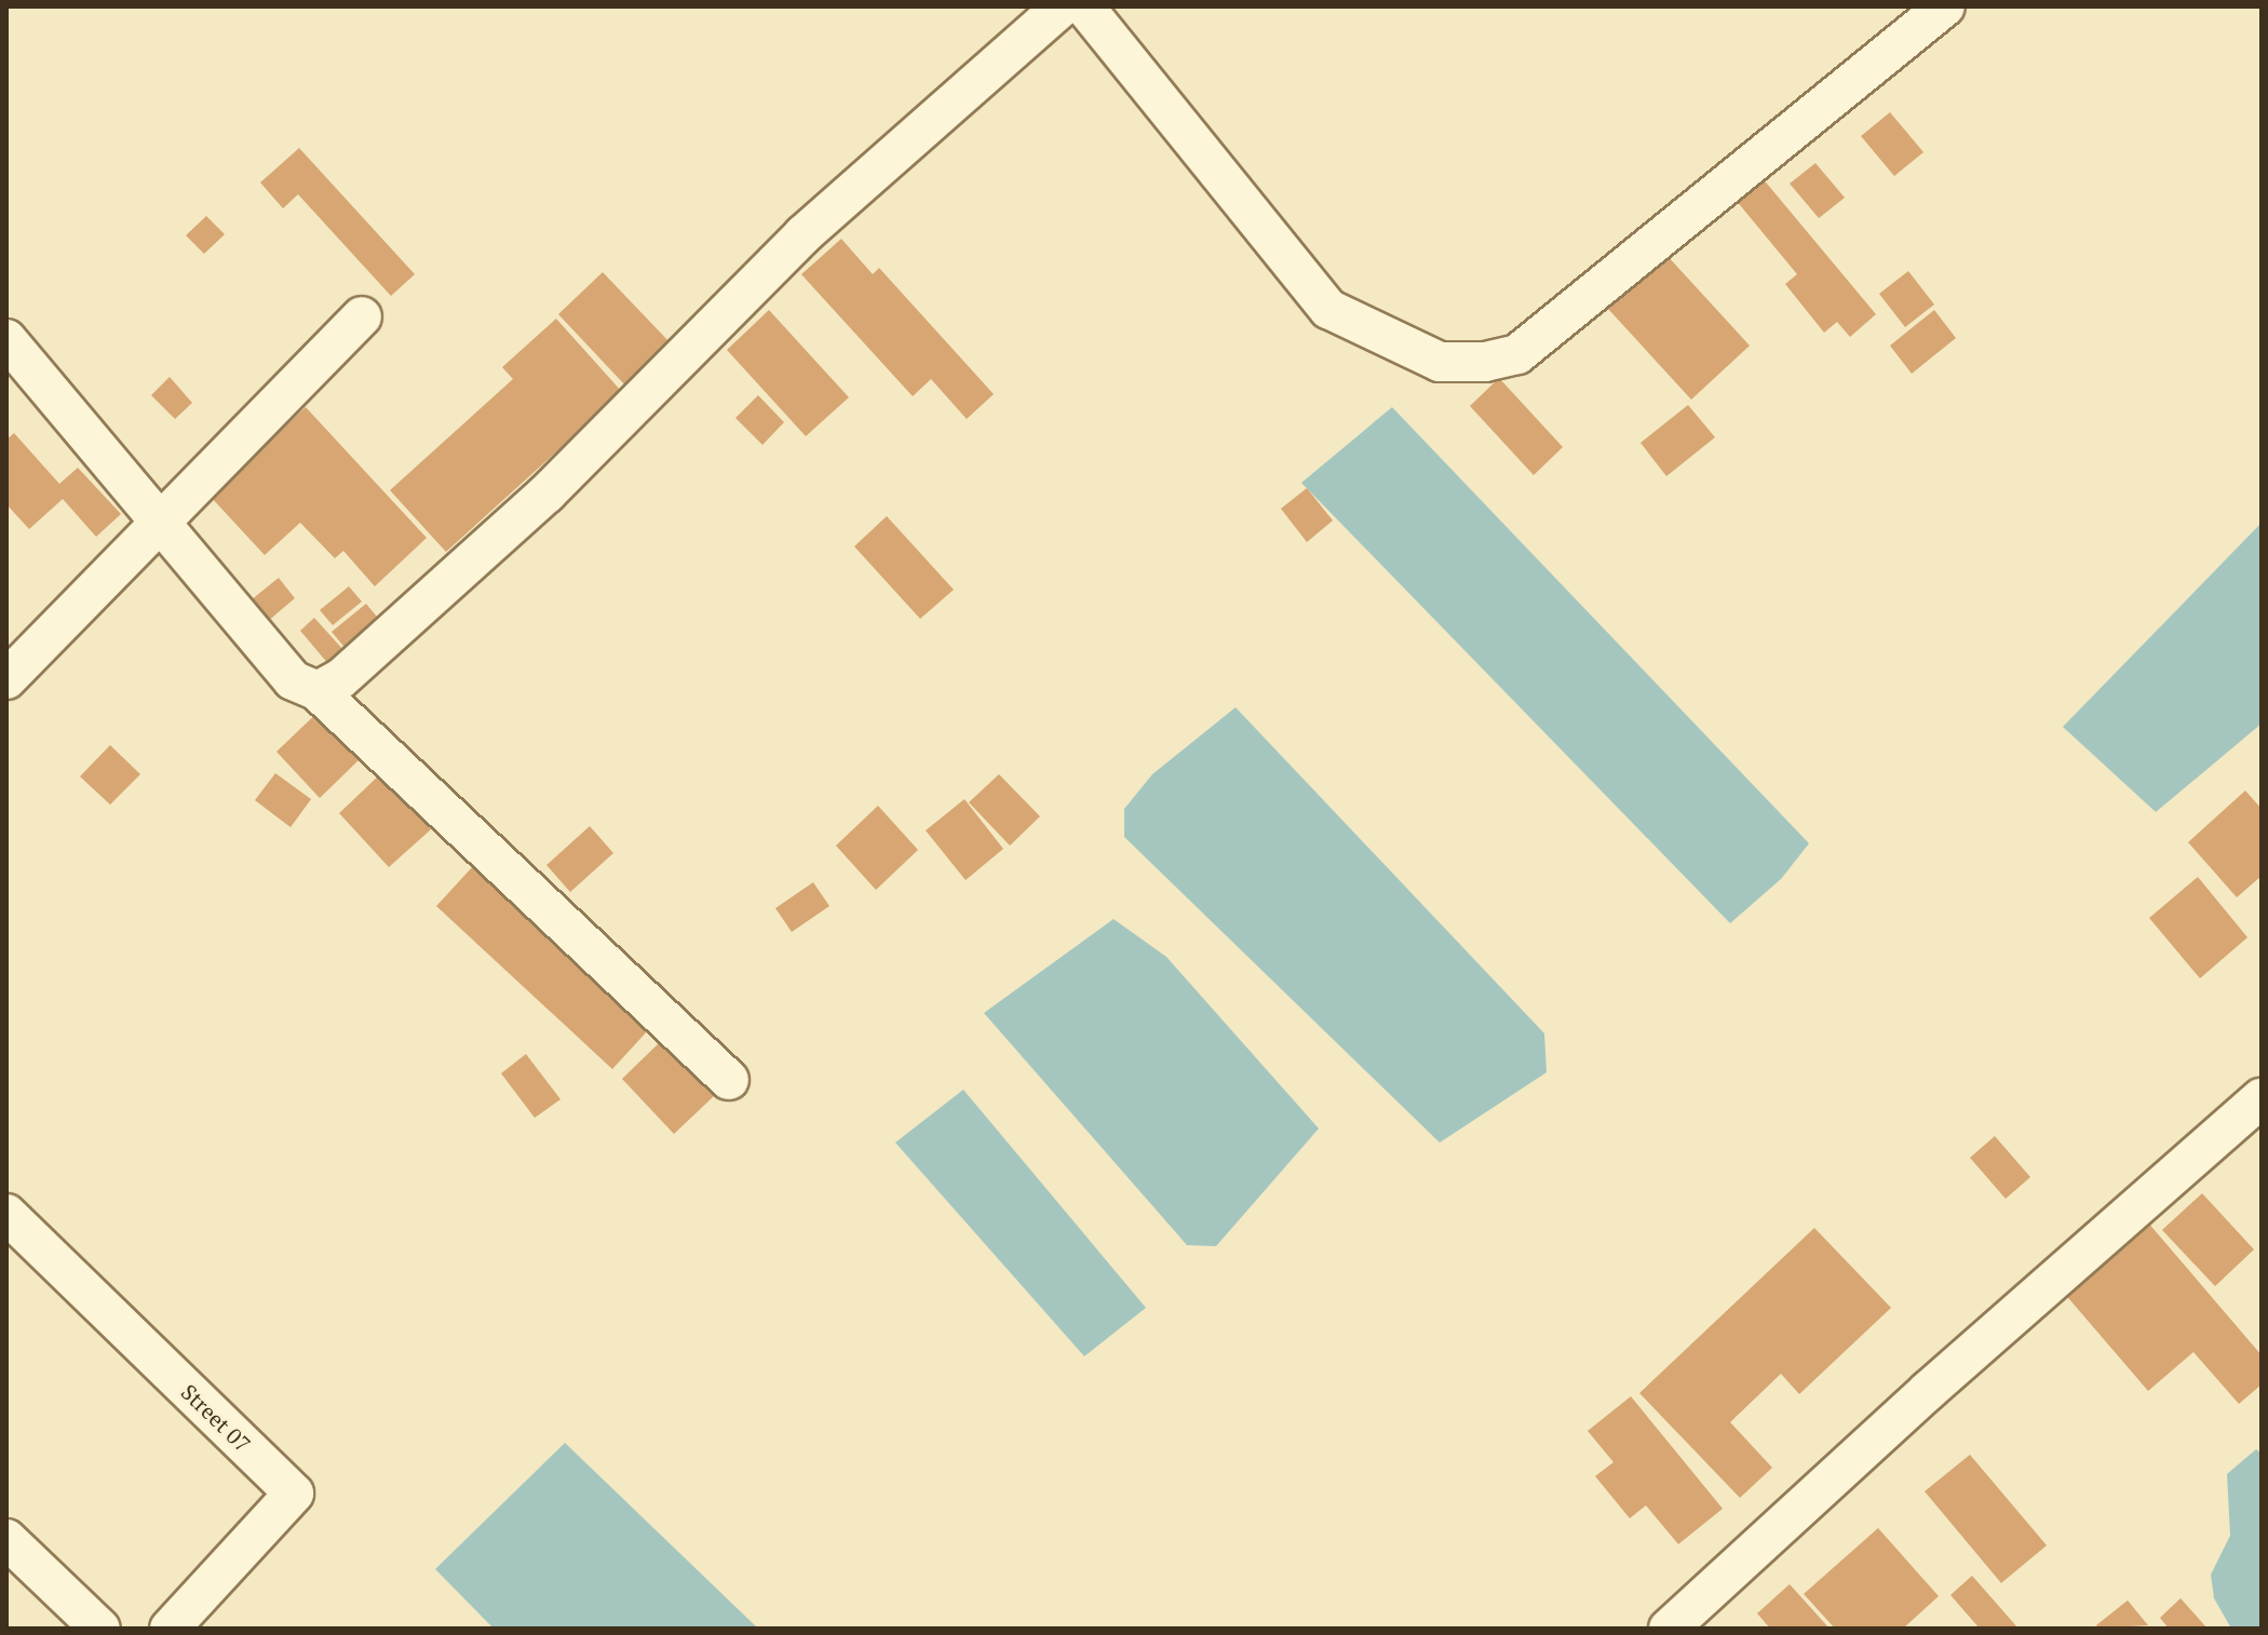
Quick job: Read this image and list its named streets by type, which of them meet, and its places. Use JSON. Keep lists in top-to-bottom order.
{
  "streets": {
    "street": ["Street 07"]
  }
}
